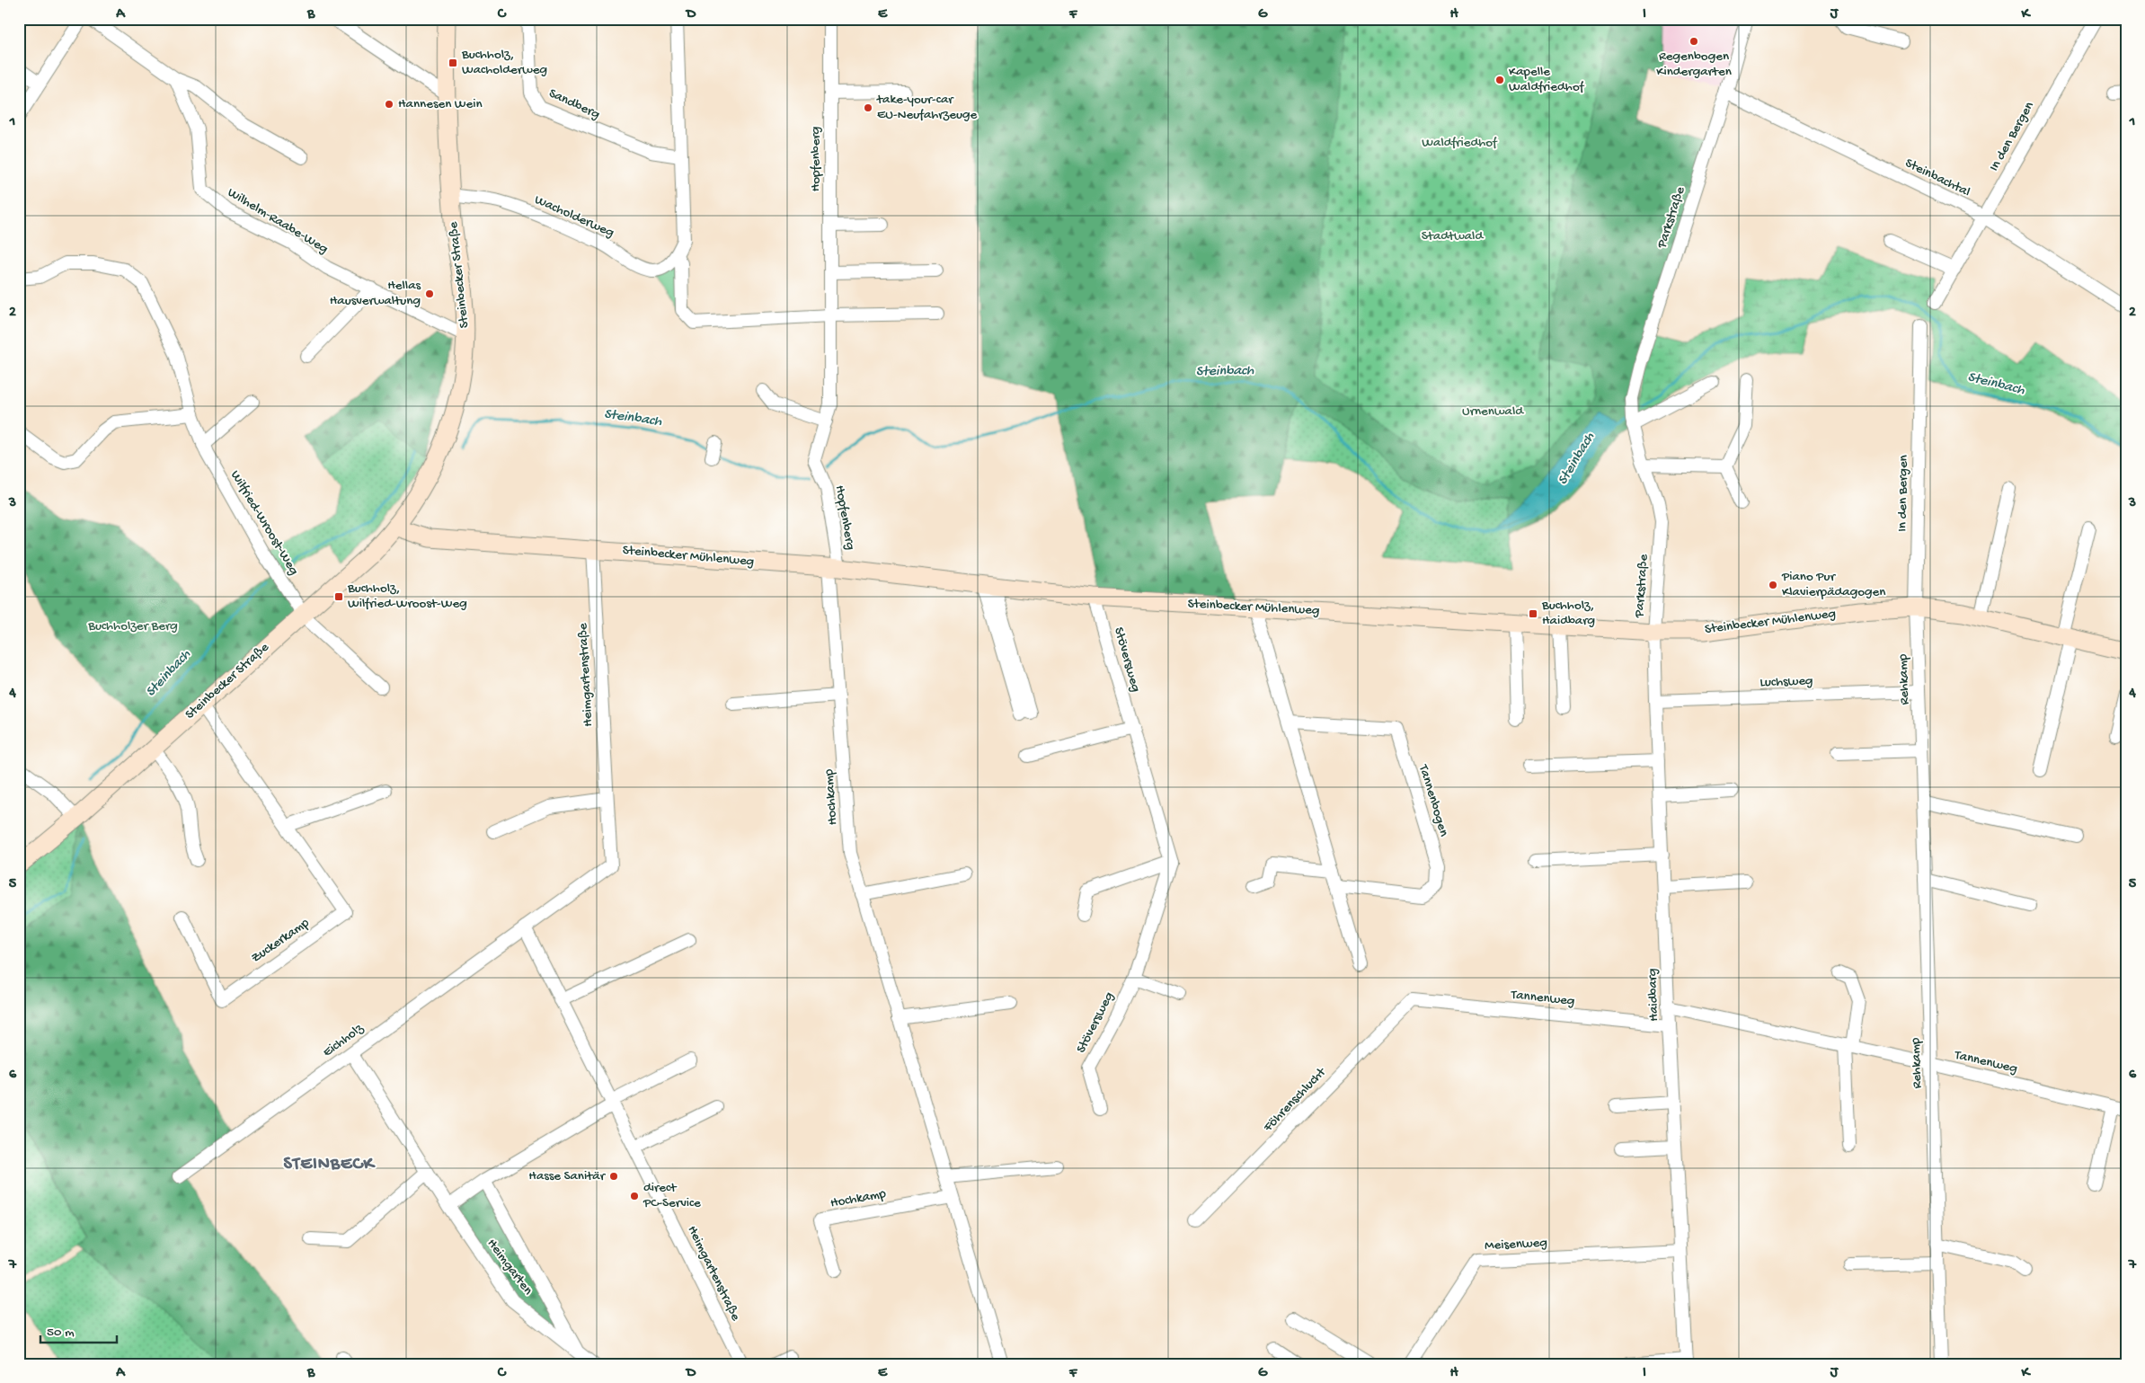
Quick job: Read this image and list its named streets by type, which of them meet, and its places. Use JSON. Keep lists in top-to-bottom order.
{
  "streets": {
    "street": [
      "Sandberg",
      "In den Bergen",
      "Hopfenberg",
      "Steinbachtal",
      "Wacholderweg",
      "Parkstraße",
      "Wilhelm-Raabe-Weg",
      "Steinbecker Straße",
      "Wilfried-Wroost-Weg",
      "Steinbecker Mühlenweg",
      "Stöversweg",
      "Heimgartenstraße",
      "Rehkamp",
      "Luchsweg",
      "Hochkamp",
      "Tannenbogen",
      "Zuckerkamp",
      "Haidbarg",
      "Tannenweg",
      "Eichholz",
      "Föhrenschlucht",
      "Meisenweg",
      "Heimgarten"
    ]
  },
  "crossings": [
    ["In den Bergen", "Steinbachtal"],
    ["In den Bergen", "Steinbecker Mühlenweg"],
    ["In den Bergen", "Rehkamp"],
    ["Hopfenberg", "Steinbecker Mühlenweg"],
    ["Hopfenberg", "Hochkamp"],
    ["Steinbachtal", "Parkstraße"],
    ["Wacholderweg", "Steinbecker Straße"],
    ["Parkstraße", "Steinbecker Mühlenweg"],
    ["Parkstraße", "Haidbarg"],
    ["Wilhelm-Raabe-Weg", "Steinbecker Straße"],
    ["Steinbecker Straße", "Wilfried-Wroost-Weg"],
    ["Steinbecker Straße", "Steinbecker Mühlenweg"],
    ["Steinbecker Straße", "Zuckerkamp"],
    ["Steinbecker Mühlenweg", "Stöversweg"],
    ["Steinbecker Mühlenweg", "Heimgartenstraße"],
    ["Steinbecker Mühlenweg", "Rehkamp"],
    ["Steinbecker Mühlenweg", "Hochkamp"],
    ["Steinbecker Mühlenweg", "Haidbarg"],
    ["Heimgartenstraße", "Eichholz"],
    ["Rehkamp", "Luchsweg"],
    ["Rehkamp", "Tannenweg"],
    ["Luchsweg", "Haidbarg"],
    ["Haidbarg", "Tannenweg"],
    ["Haidbarg", "Meisenweg"],
    ["Tannenweg", "Föhrenschlucht"],
    ["Eichholz", "Heimgarten"]
  ],
  "districts": ["STEINBECK"],
  "water": ["Steinbach"],
  "parks": [
    "Waldfriedhof",
    "Stadtwald",
    "Urnenwald",
    "Buchholzer Berg"
  ],
  "places": {
    "other": [
      "Regenbogen Kindergarten",
      "Kapelle Waldfriedhof",
      "Hannesen Wein",
      "take-your-car EU-Neufahrzeuge",
      "Hellas Hausverwaltung",
      "Piano Pur Klavierpädagogen",
      "Hasse Sanitär",
      "direct PC-Service"
    ],
    "transit": ["Buchholz, Wacholderweg", "Buchholz, Wilfried-Wroost-Weg", "Buchholz, Haidbarg"]
  },
  "scale_bar": "50 m",
  "grid": {
    "columns": [
      "A",
      "B",
      "C",
      "D",
      "E",
      "F",
      "G",
      "H",
      "I",
      "J",
      "K"
    ],
    "rows": [
      "1",
      "2",
      "3",
      "4",
      "5",
      "6",
      "7"
    ]
  }
}
